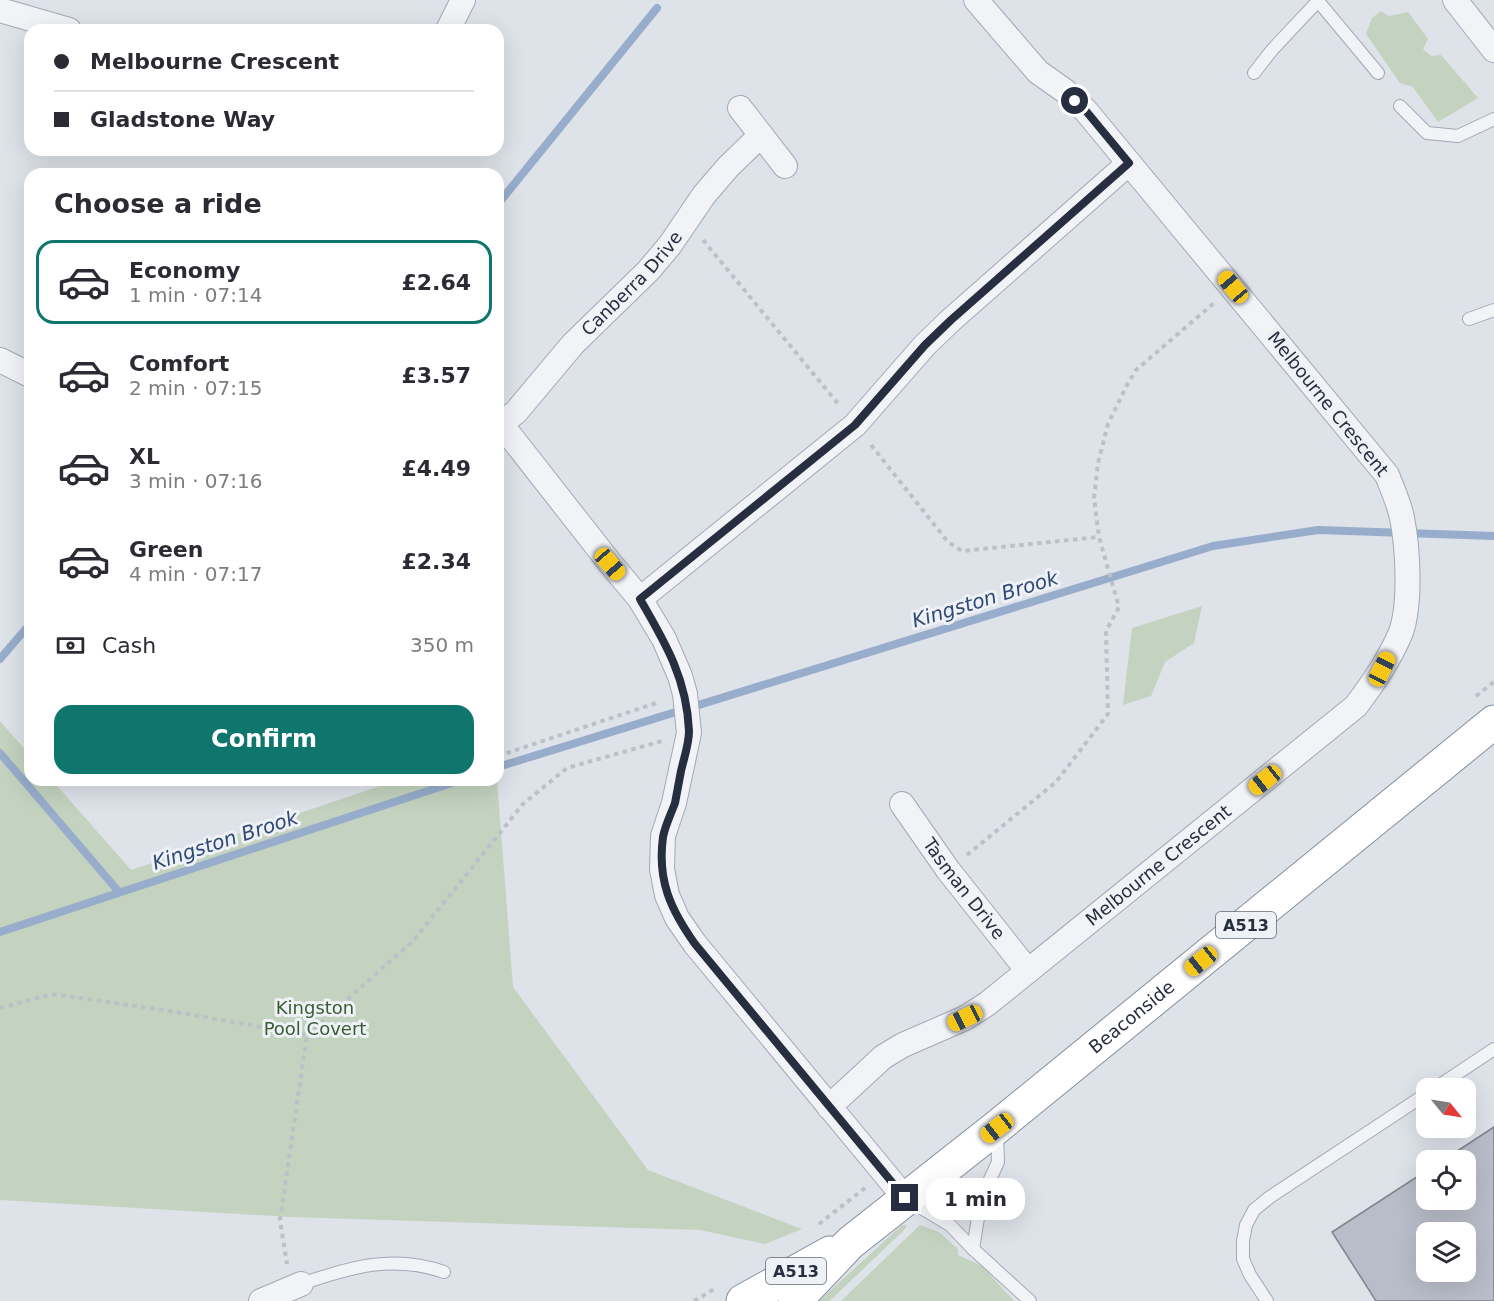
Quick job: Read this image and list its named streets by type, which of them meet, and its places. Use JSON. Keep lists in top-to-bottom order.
{
  "streets": {
    "highway": ["A513", "Beaconside"],
    "street": ["Canberra Drive", "Melbourne Crescent", "Tasman Drive"]
  },
  "crossings": [
    ["Melbourne Crescent", "Tasman Drive"]
  ],
  "water": ["Kingston Brook"],
  "parks": ["Kingston Pool Covert"],
  "north": "bottom right",
  "page": {
    "banner": ["Melbourne Crescent", "Gladstone Way"],
    "heading": "Choose a ride",
    "list": [
      {
        "name": "Economy",
        "note": "1 min · 07:14",
        "value": "£2.64"
      },
      {
        "name": "Comfort",
        "note": "2 min · 07:15",
        "value": "£3.57"
      },
      {
        "name": "XL",
        "note": "3 min · 07:16",
        "value": "£4.49"
      },
      {
        "name": "Green",
        "note": "4 min · 07:17",
        "value": "£2.34"
      }
    ],
    "pay": ["Cash", "350 m"],
    "buttons": "Confirm",
    "bubble": "1 min"
  }
}
